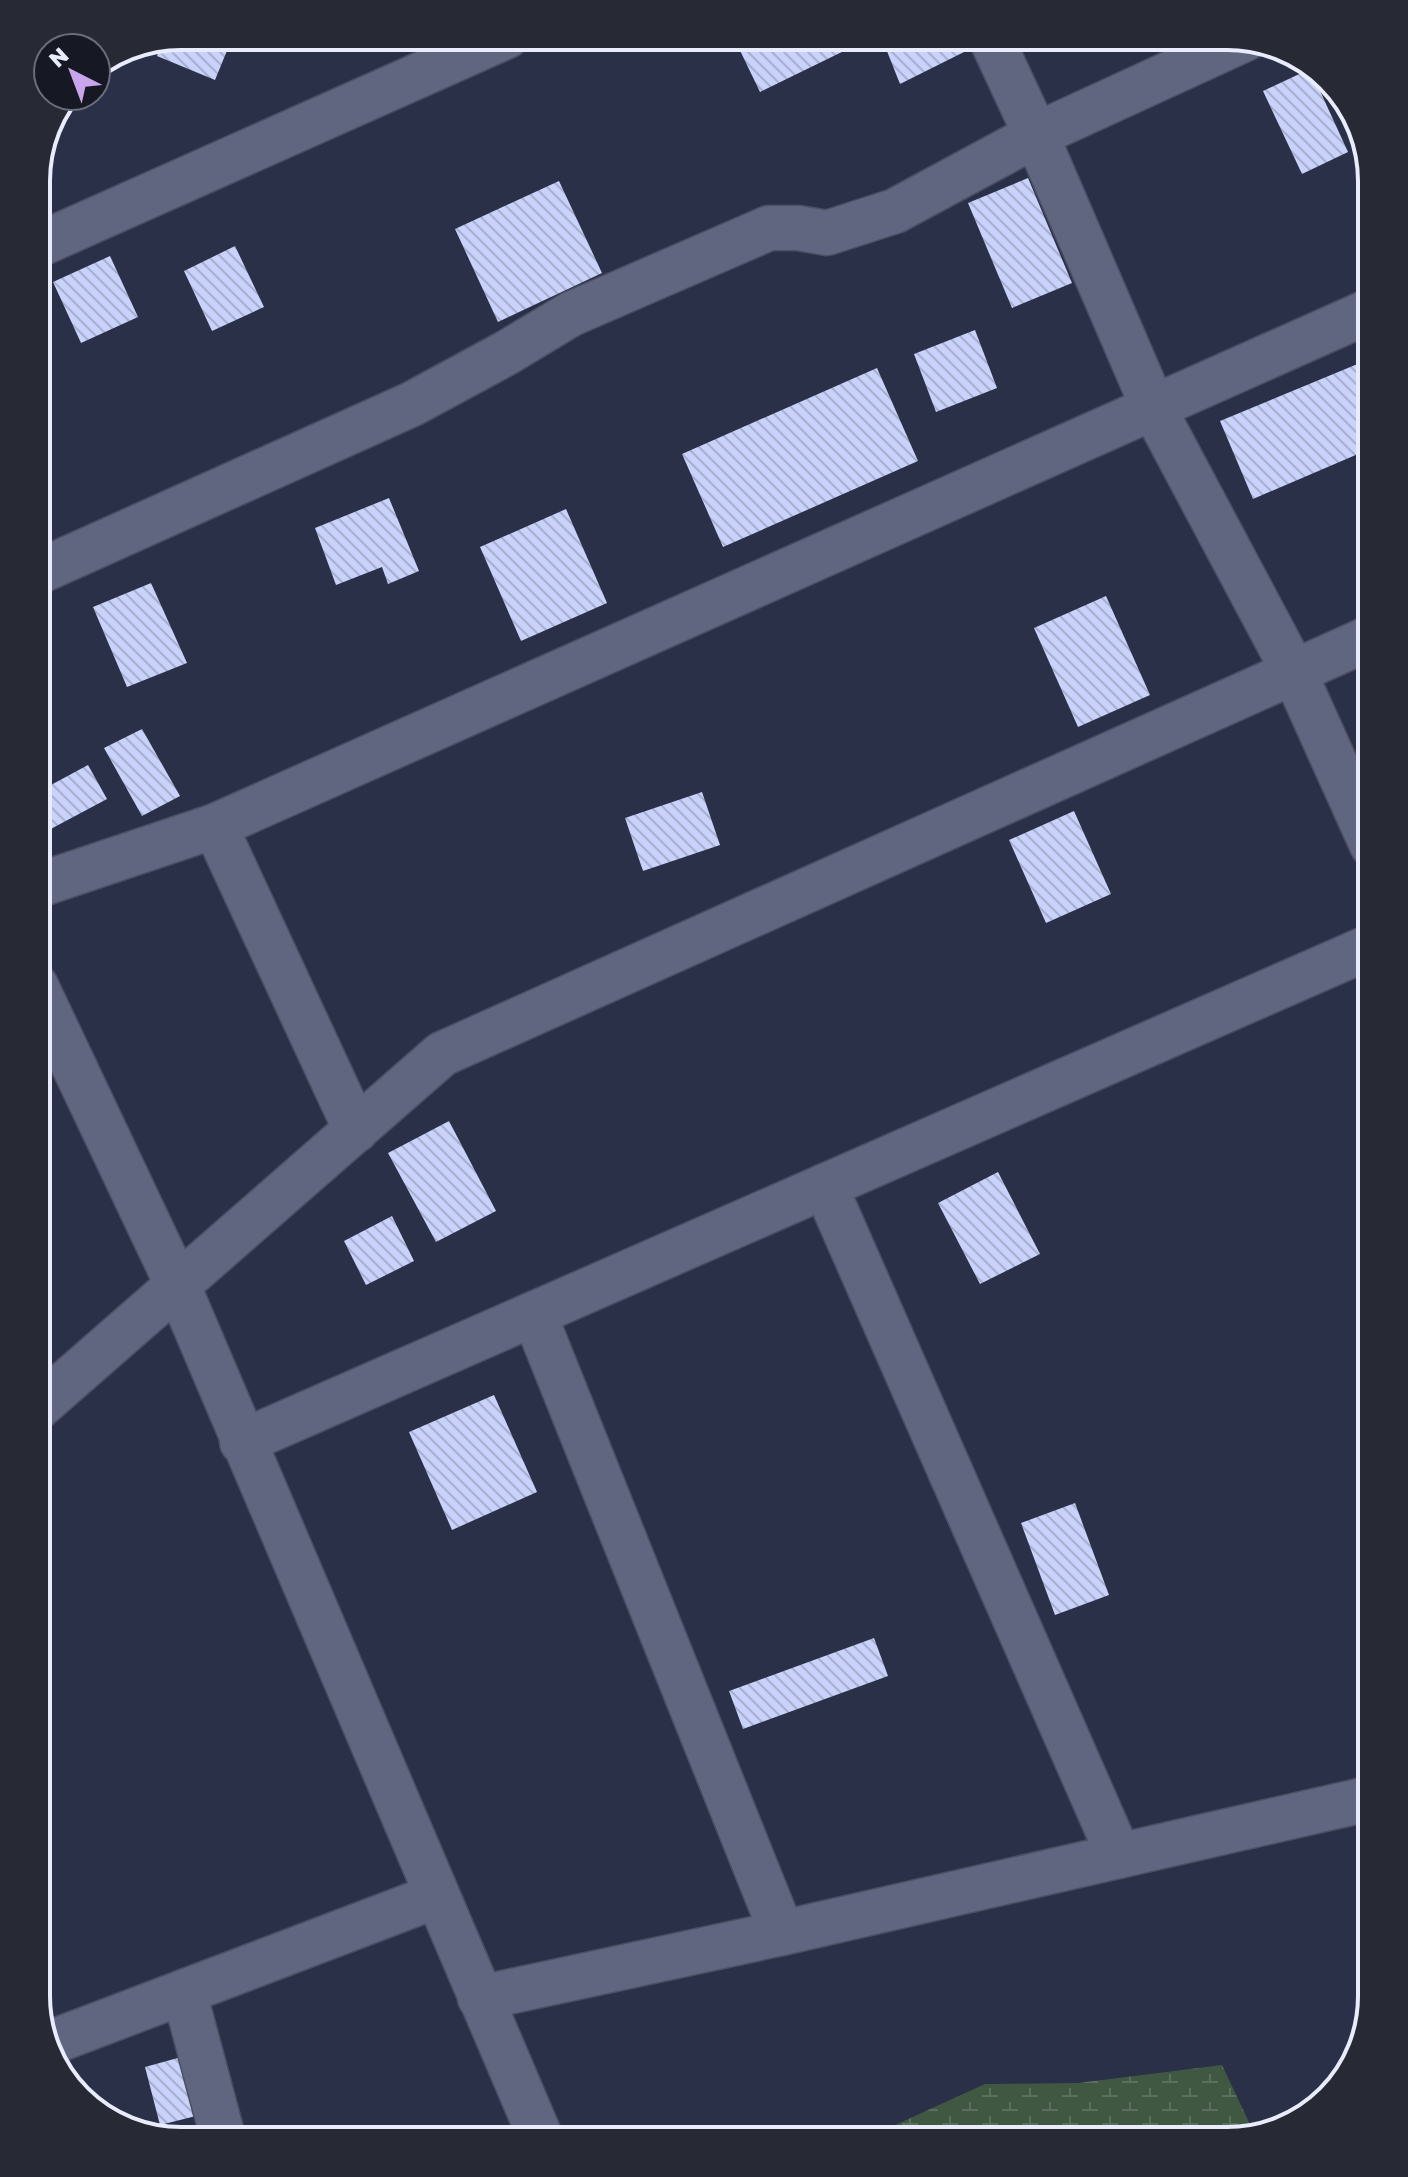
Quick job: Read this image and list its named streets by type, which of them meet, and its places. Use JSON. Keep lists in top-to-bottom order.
{
  "north": "top left"
}
